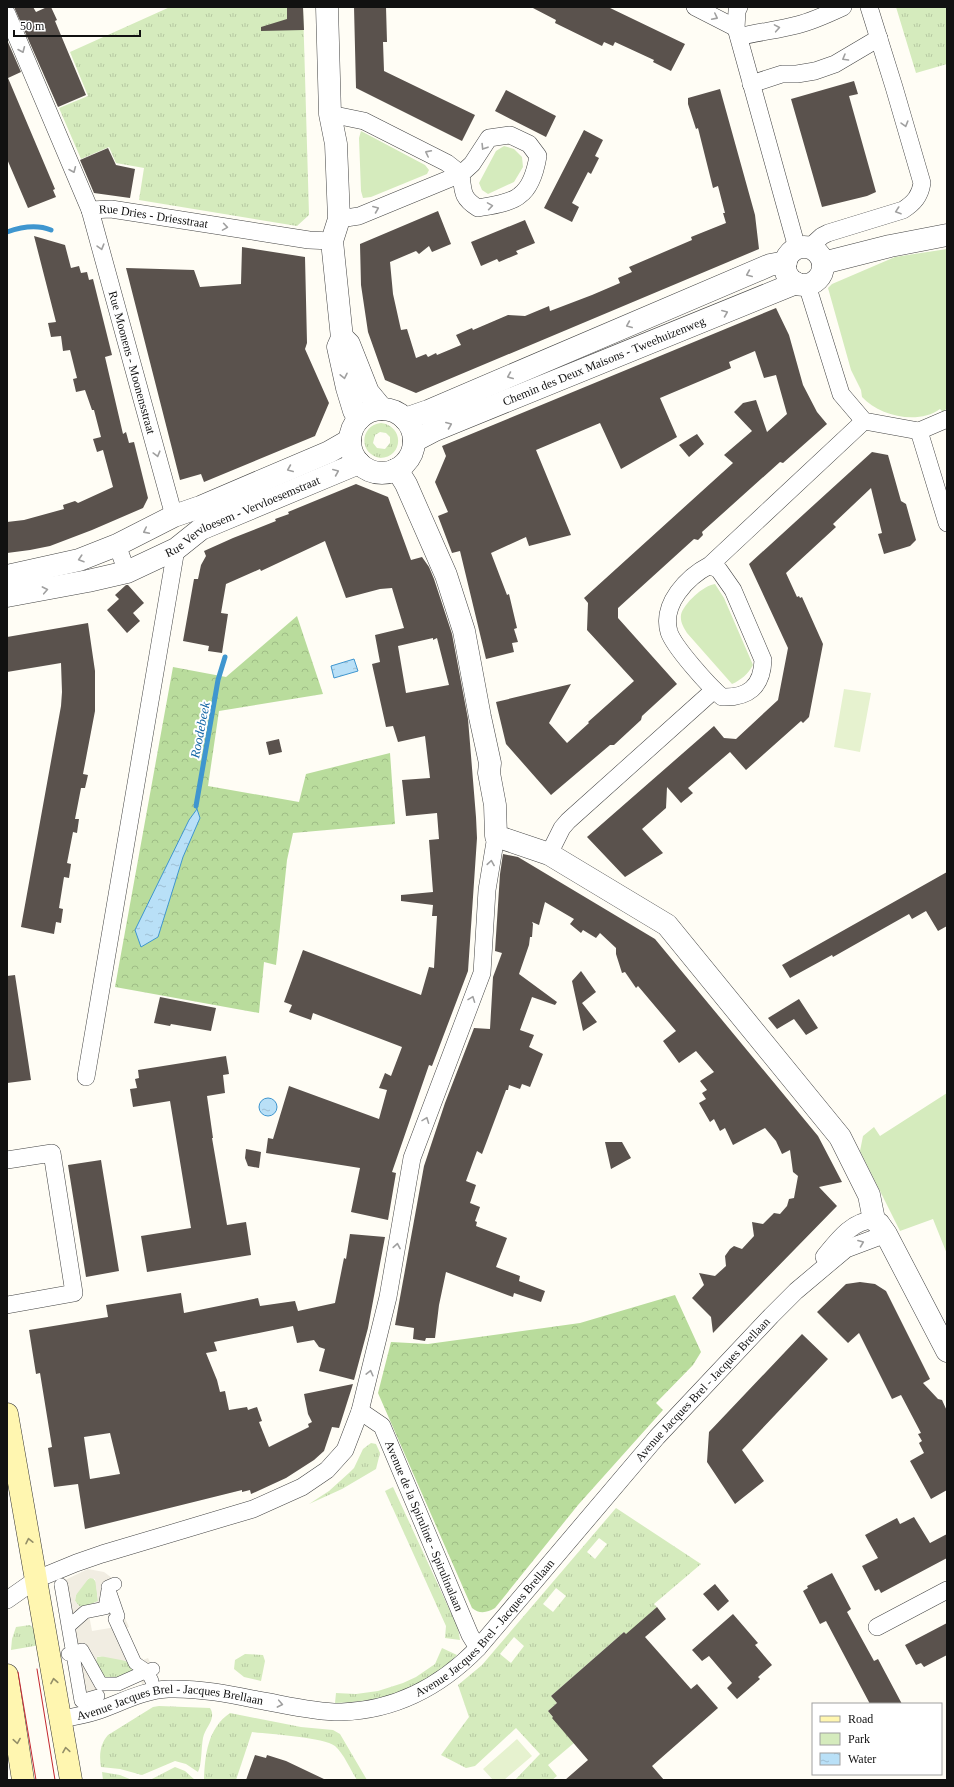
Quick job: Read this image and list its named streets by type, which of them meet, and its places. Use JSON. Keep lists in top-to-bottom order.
{
  "streets": {
    "street": [
      "Rue Dries - Driesstraat",
      "Chemin des Deux Maisons - Tweehuizenweg",
      "Rue Moonens - Moonensstraat",
      "Rue Vervloesem - Vervloesemstraat",
      "Avenue Jacques Brel - Jacques Brellaan",
      "Avenue de la Spiruline - Spirulinalaan"
    ]
  },
  "crossings": [
    ["Rue Dries - Driesstraat", "Rue Moonens - Moonensstraat"],
    ["Chemin des Deux Maisons - Tweehuizenweg", "Rue Vervloesem - Vervloesemstraat"],
    ["Rue Moonens - Moonensstraat", "Rue Vervloesem - Vervloesemstraat"],
    ["Avenue Jacques Brel - Jacques Brellaan", "Avenue de la Spiruline - Spirulinalaan"]
  ],
  "one_way": ["Rue Dries - Driesstraat", "Rue Moonens - Moonensstraat", "Avenue Jacques Brel - Jacques Brellaan"],
  "water": ["Roodebeek"],
  "legend": ["Road", "Park", "Water"],
  "scale_bar": "50 m"
}
